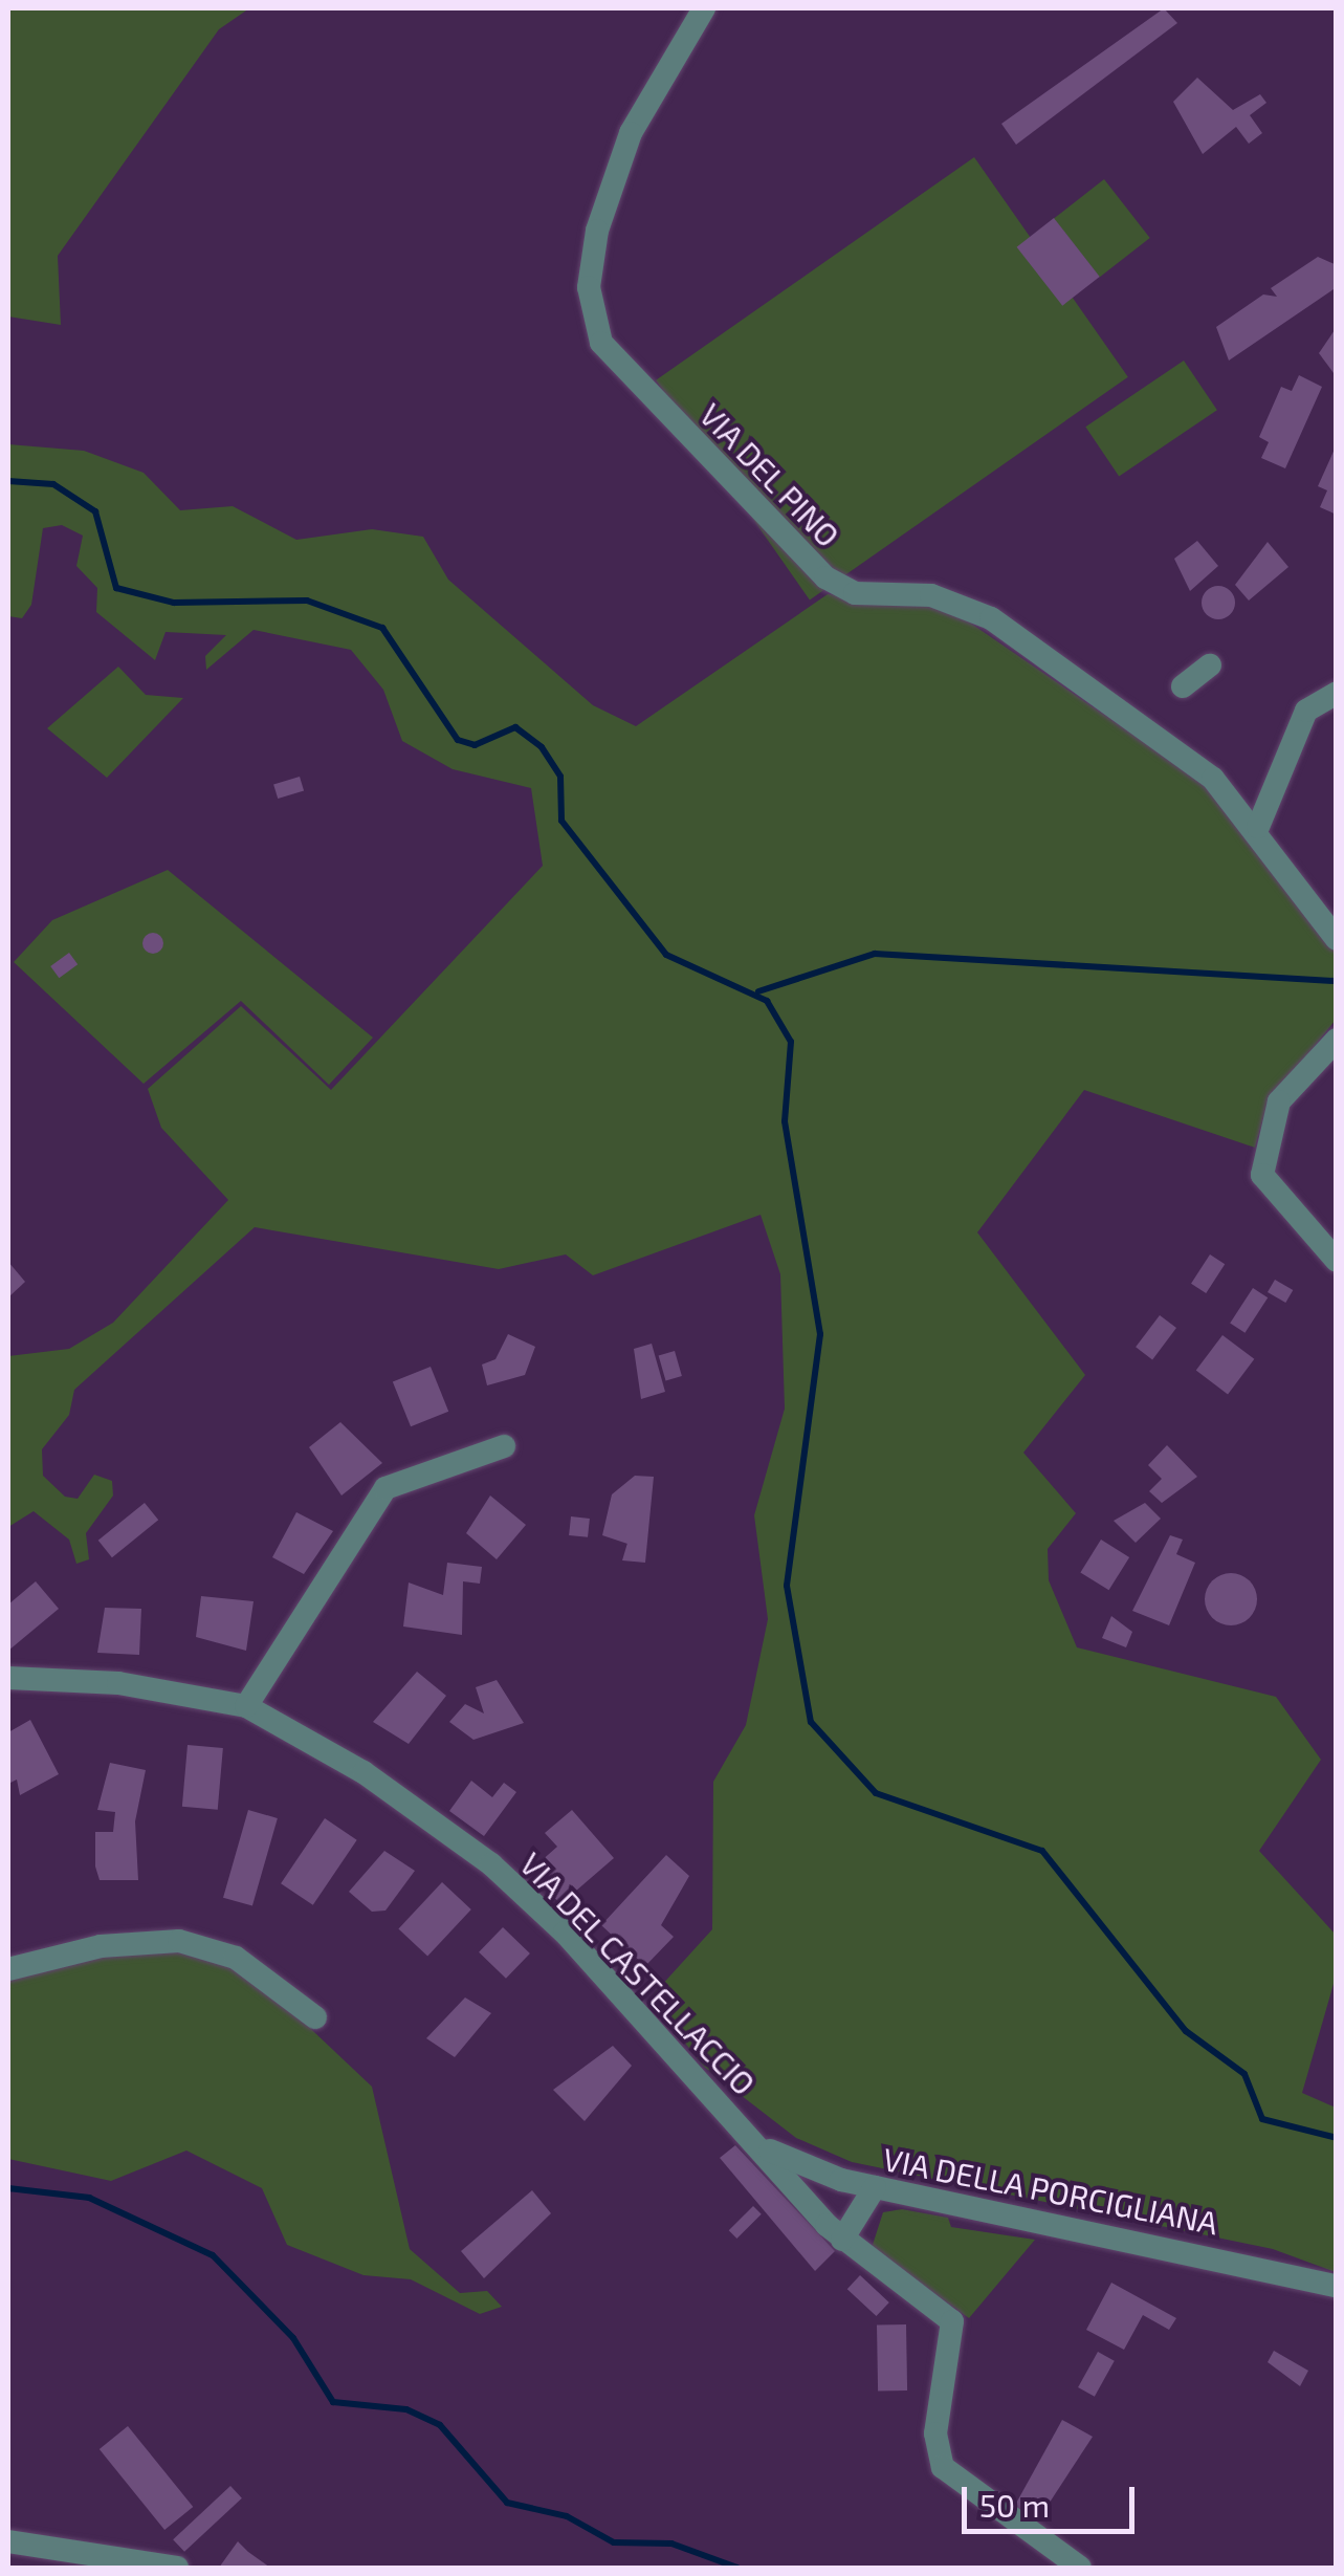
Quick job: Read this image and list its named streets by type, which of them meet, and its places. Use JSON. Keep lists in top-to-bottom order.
{
  "streets": {
    "street": ["VIA DEL PINO", "VIA DEL CASTELLACCIO", "VIA DELLA PORCIGLIANA"]
  },
  "crossings": [
    ["VIA DEL CASTELLACCIO", "VIA DELLA PORCIGLIANA"]
  ],
  "scale_bar": "50 m"
}
